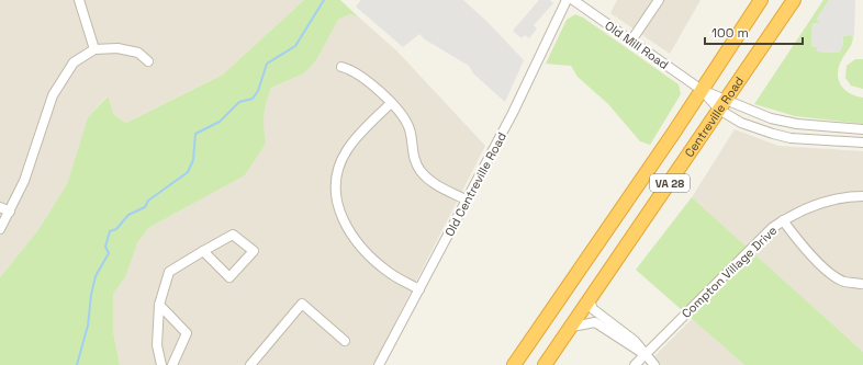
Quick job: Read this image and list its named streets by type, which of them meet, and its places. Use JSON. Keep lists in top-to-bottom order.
{
  "streets": {
    "highway": ["Centreville Road", "VA 28"],
    "street": ["Old Mill Road", "Old Centreville Road", "Compton Village Drive"]
  },
  "crossings": [
    ["Old Mill Road", "VA 28"]
  ],
  "scale_bar": "100 m"
}
